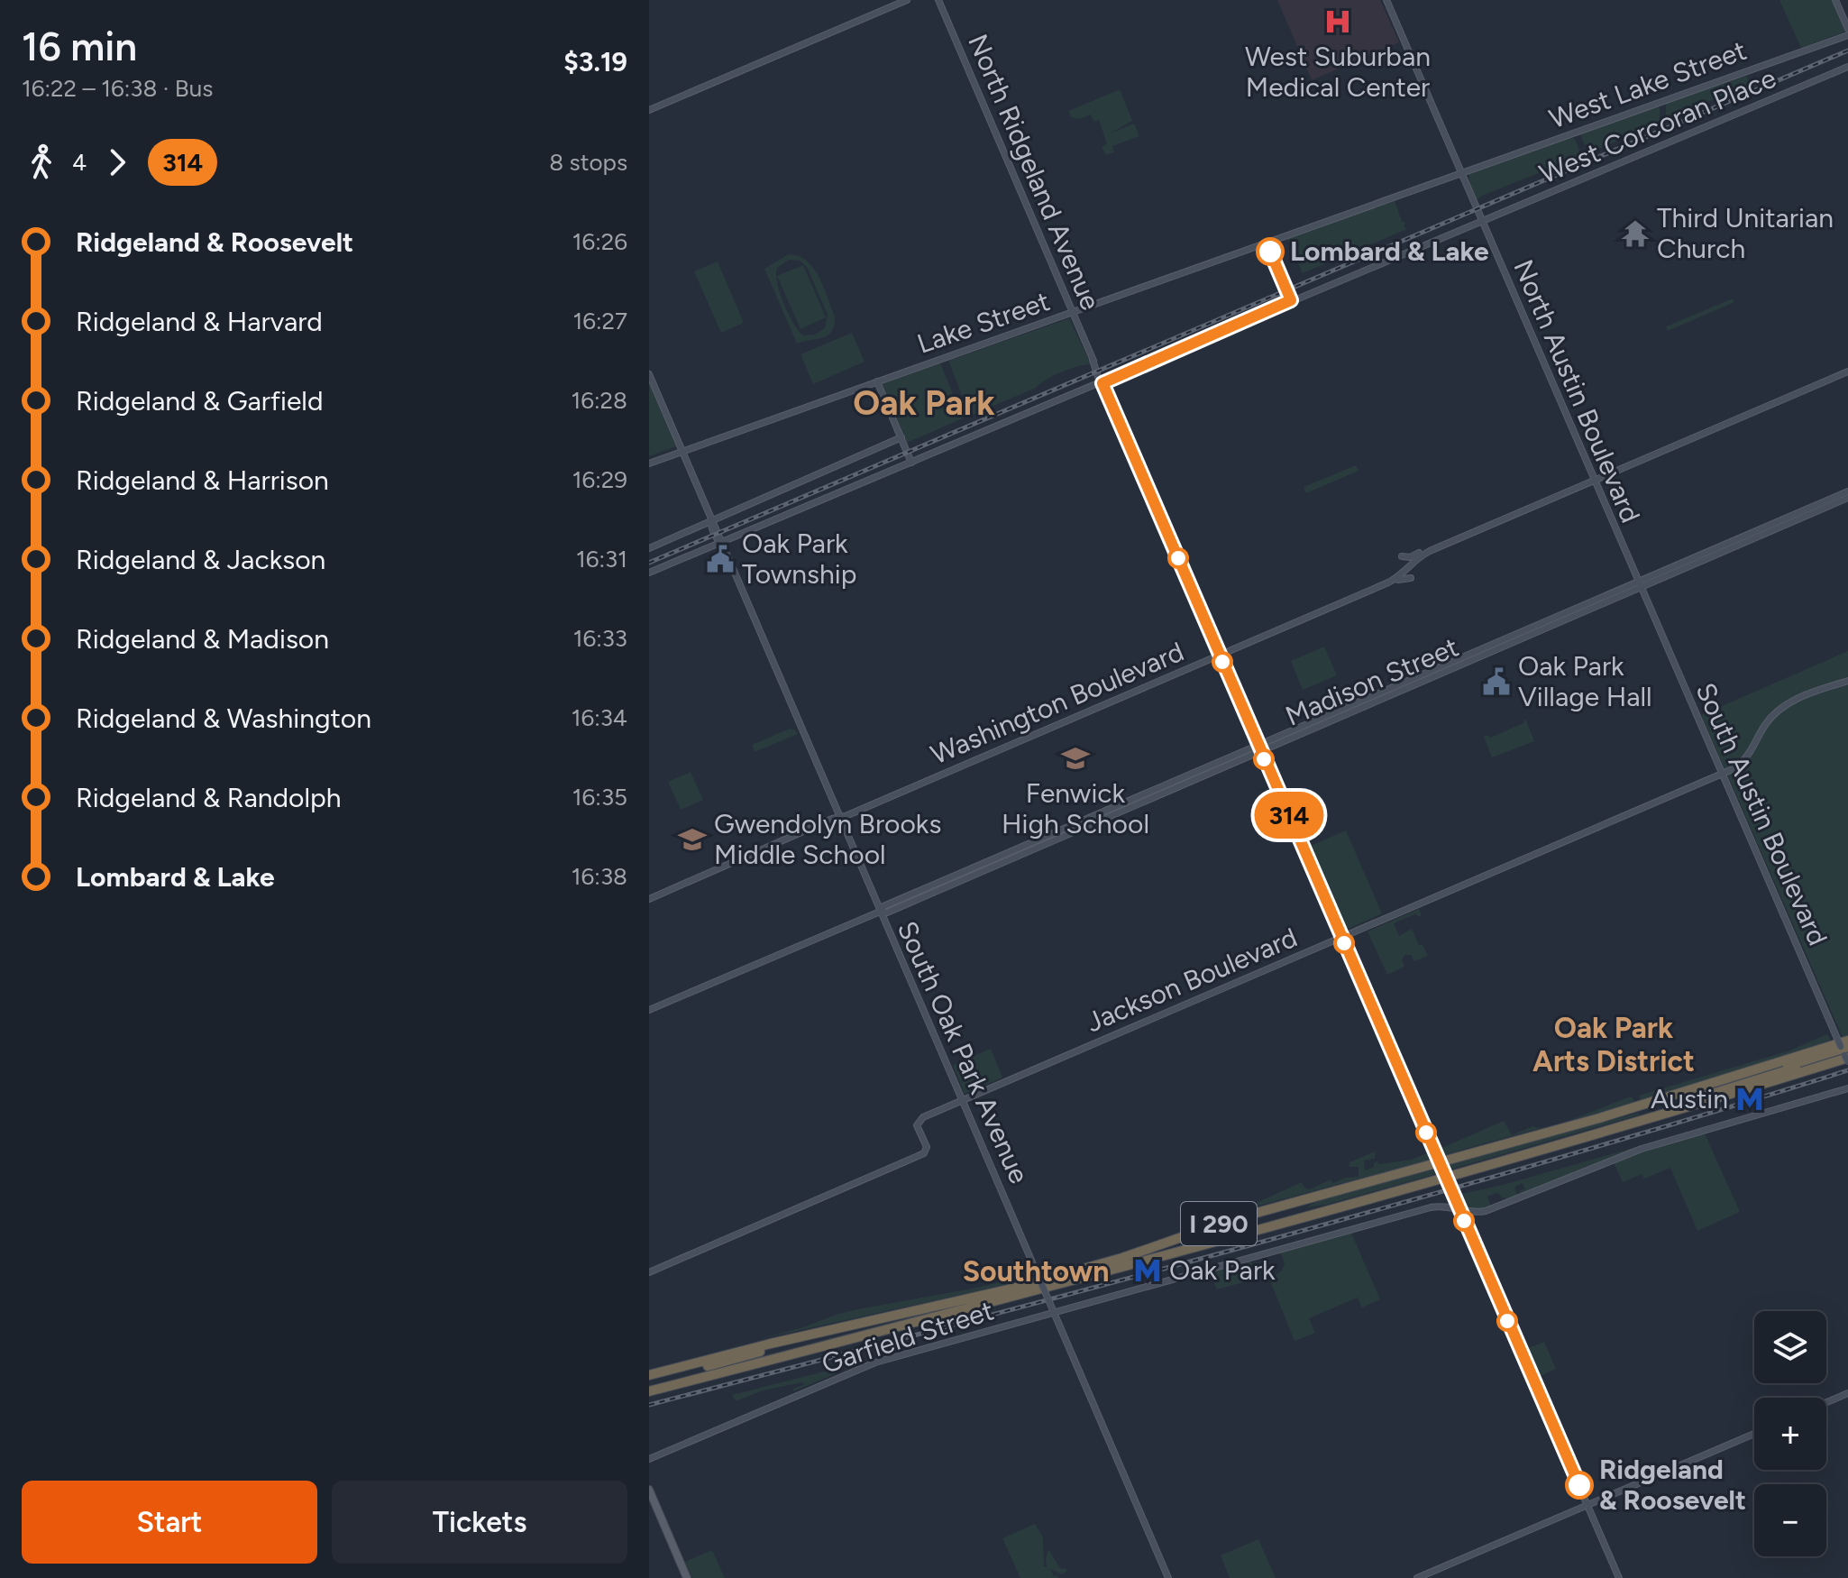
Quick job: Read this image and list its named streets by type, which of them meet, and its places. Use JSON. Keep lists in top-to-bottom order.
{
  "streets": {
    "highway": ["I 290"],
    "street": [
      "West Lake Street",
      "West Corcoran Place",
      "North Ridgeland Avenue",
      "Lake Street",
      "North Austin Boulevard",
      "Madison Street",
      "Washington Boulevard",
      "South Austin Boulevard",
      "Jackson Boulevard",
      "South Oak Park Avenue",
      "Garfield Street"
    ]
  },
  "crossings": [
    ["West Lake Street", "Lake Street"],
    ["West Lake Street", "North Austin Boulevard"],
    ["West Corcoran Place", "North Ridgeland Avenue"],
    ["West Corcoran Place", "North Austin Boulevard"],
    ["West Corcoran Place", "South Oak Park Avenue"],
    ["North Ridgeland Avenue", "Lake Street"],
    ["North Ridgeland Avenue", "Madison Street"],
    ["North Ridgeland Avenue", "Washington Boulevard"],
    ["North Ridgeland Avenue", "Jackson Boulevard"],
    ["North Ridgeland Avenue", "Garfield Street"],
    ["Lake Street", "North Austin Boulevard"],
    ["Lake Street", "South Oak Park Avenue"],
    ["North Austin Boulevard", "Madison Street"],
    ["North Austin Boulevard", "Washington Boulevard"],
    ["North Austin Boulevard", "South Austin Boulevard"],
    ["Madison Street", "South Austin Boulevard"],
    ["Madison Street", "South Oak Park Avenue"],
    ["Washington Boulevard", "South Oak Park Avenue"],
    ["South Austin Boulevard", "Jackson Boulevard"],
    ["South Austin Boulevard", "I 290"],
    ["Jackson Boulevard", "South Oak Park Avenue"],
    ["South Oak Park Avenue", "Garfield Street"]
  ],
  "districts": ["Oak Park", "Oak Park Arts District", "Southtown"],
  "places": {
    "hospital": ["West Suburban Medical Center"],
    "temple": ["Third Unitarian Church"],
    "other": ["Lombard & Lake", "Ridgeland & Roosevelt"],
    "public building": ["Oak Park Township", "Oak Park Village Hall"],
    "school or university": ["Fenwick High School", "Gwendolyn Brooks Middle School"],
    "metro station": ["Austin", "Oak Park"]
  },
  "lines": ["bus line 314"],
  "page": {
    "heading": ["16 min", "16:22 – 16:38 · Bus", "$3.19"],
    "on_map": "314",
    "legs": ["4", "314", "8 stops"],
    "list": [
      {
        "name": "Ridgeland & Roosevelt",
        "value": "16:26"
      },
      {
        "name": "Ridgeland & Harvard",
        "value": "16:27"
      },
      {
        "name": "Ridgeland & Garfield",
        "value": "16:28"
      },
      {
        "name": "Ridgeland & Harrison",
        "value": "16:29"
      },
      {
        "name": "Ridgeland & Jackson",
        "value": "16:31"
      },
      {
        "name": "Ridgeland & Madison",
        "value": "16:33"
      },
      {
        "name": "Ridgeland & Washington",
        "value": "16:34"
      },
      {
        "name": "Ridgeland & Randolph",
        "value": "16:35"
      },
      {
        "name": "Lombard & Lake",
        "value": "16:38"
      }
    ],
    "map_buttons": ["+", "−"],
    "buttons": ["Start", "Tickets"]
  }
}
